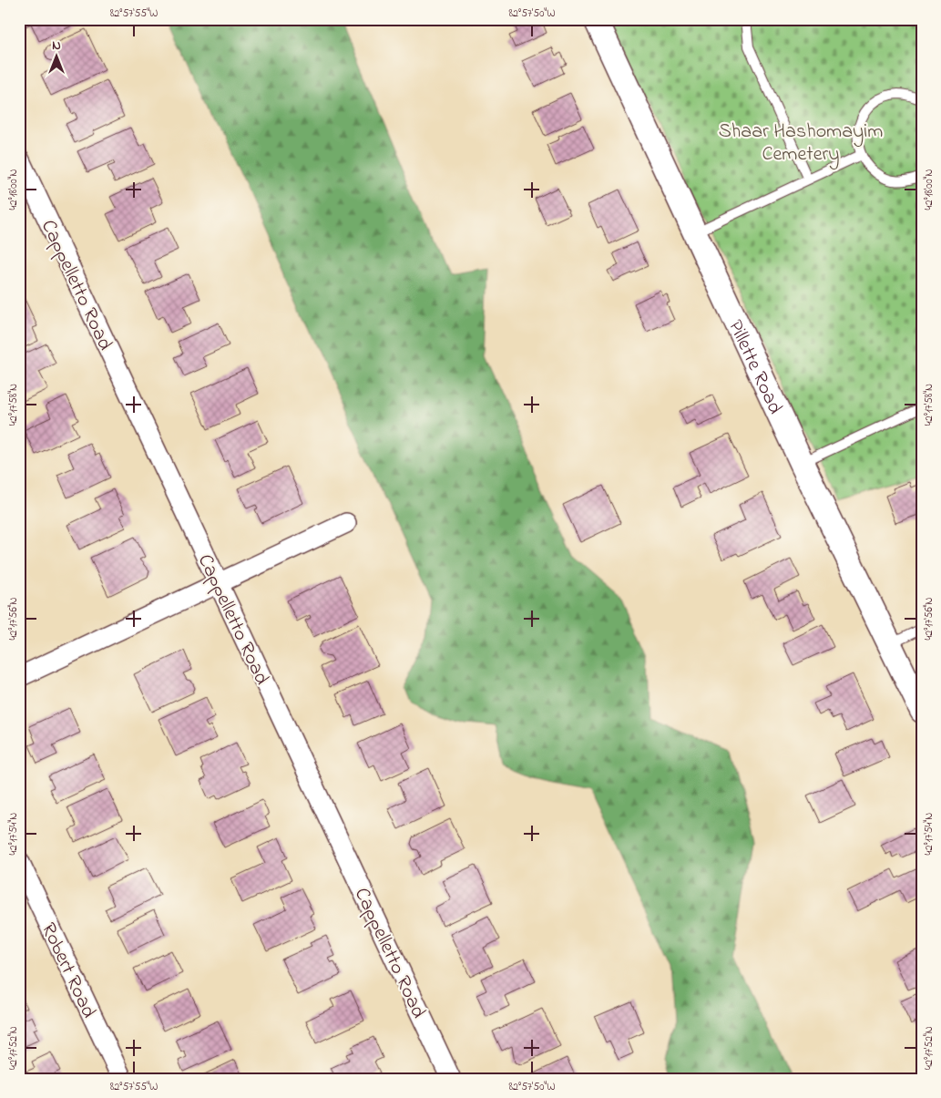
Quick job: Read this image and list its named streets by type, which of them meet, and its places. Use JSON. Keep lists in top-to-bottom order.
{
  "streets": {
    "street": ["Cappelletto Road", "Pillette Road", "Robert Road"]
  },
  "parks": ["Shaar Hashomayim Cemetery"],
  "north": "top",
  "coordinates": [
    "82°57'55\"W",
    "82°57'50\"W",
    "42°18'00\"N",
    "42°17'58\"N",
    "42°17'56\"N",
    "42°17'54\"N",
    "42°17'52\"N"
  ]
}
